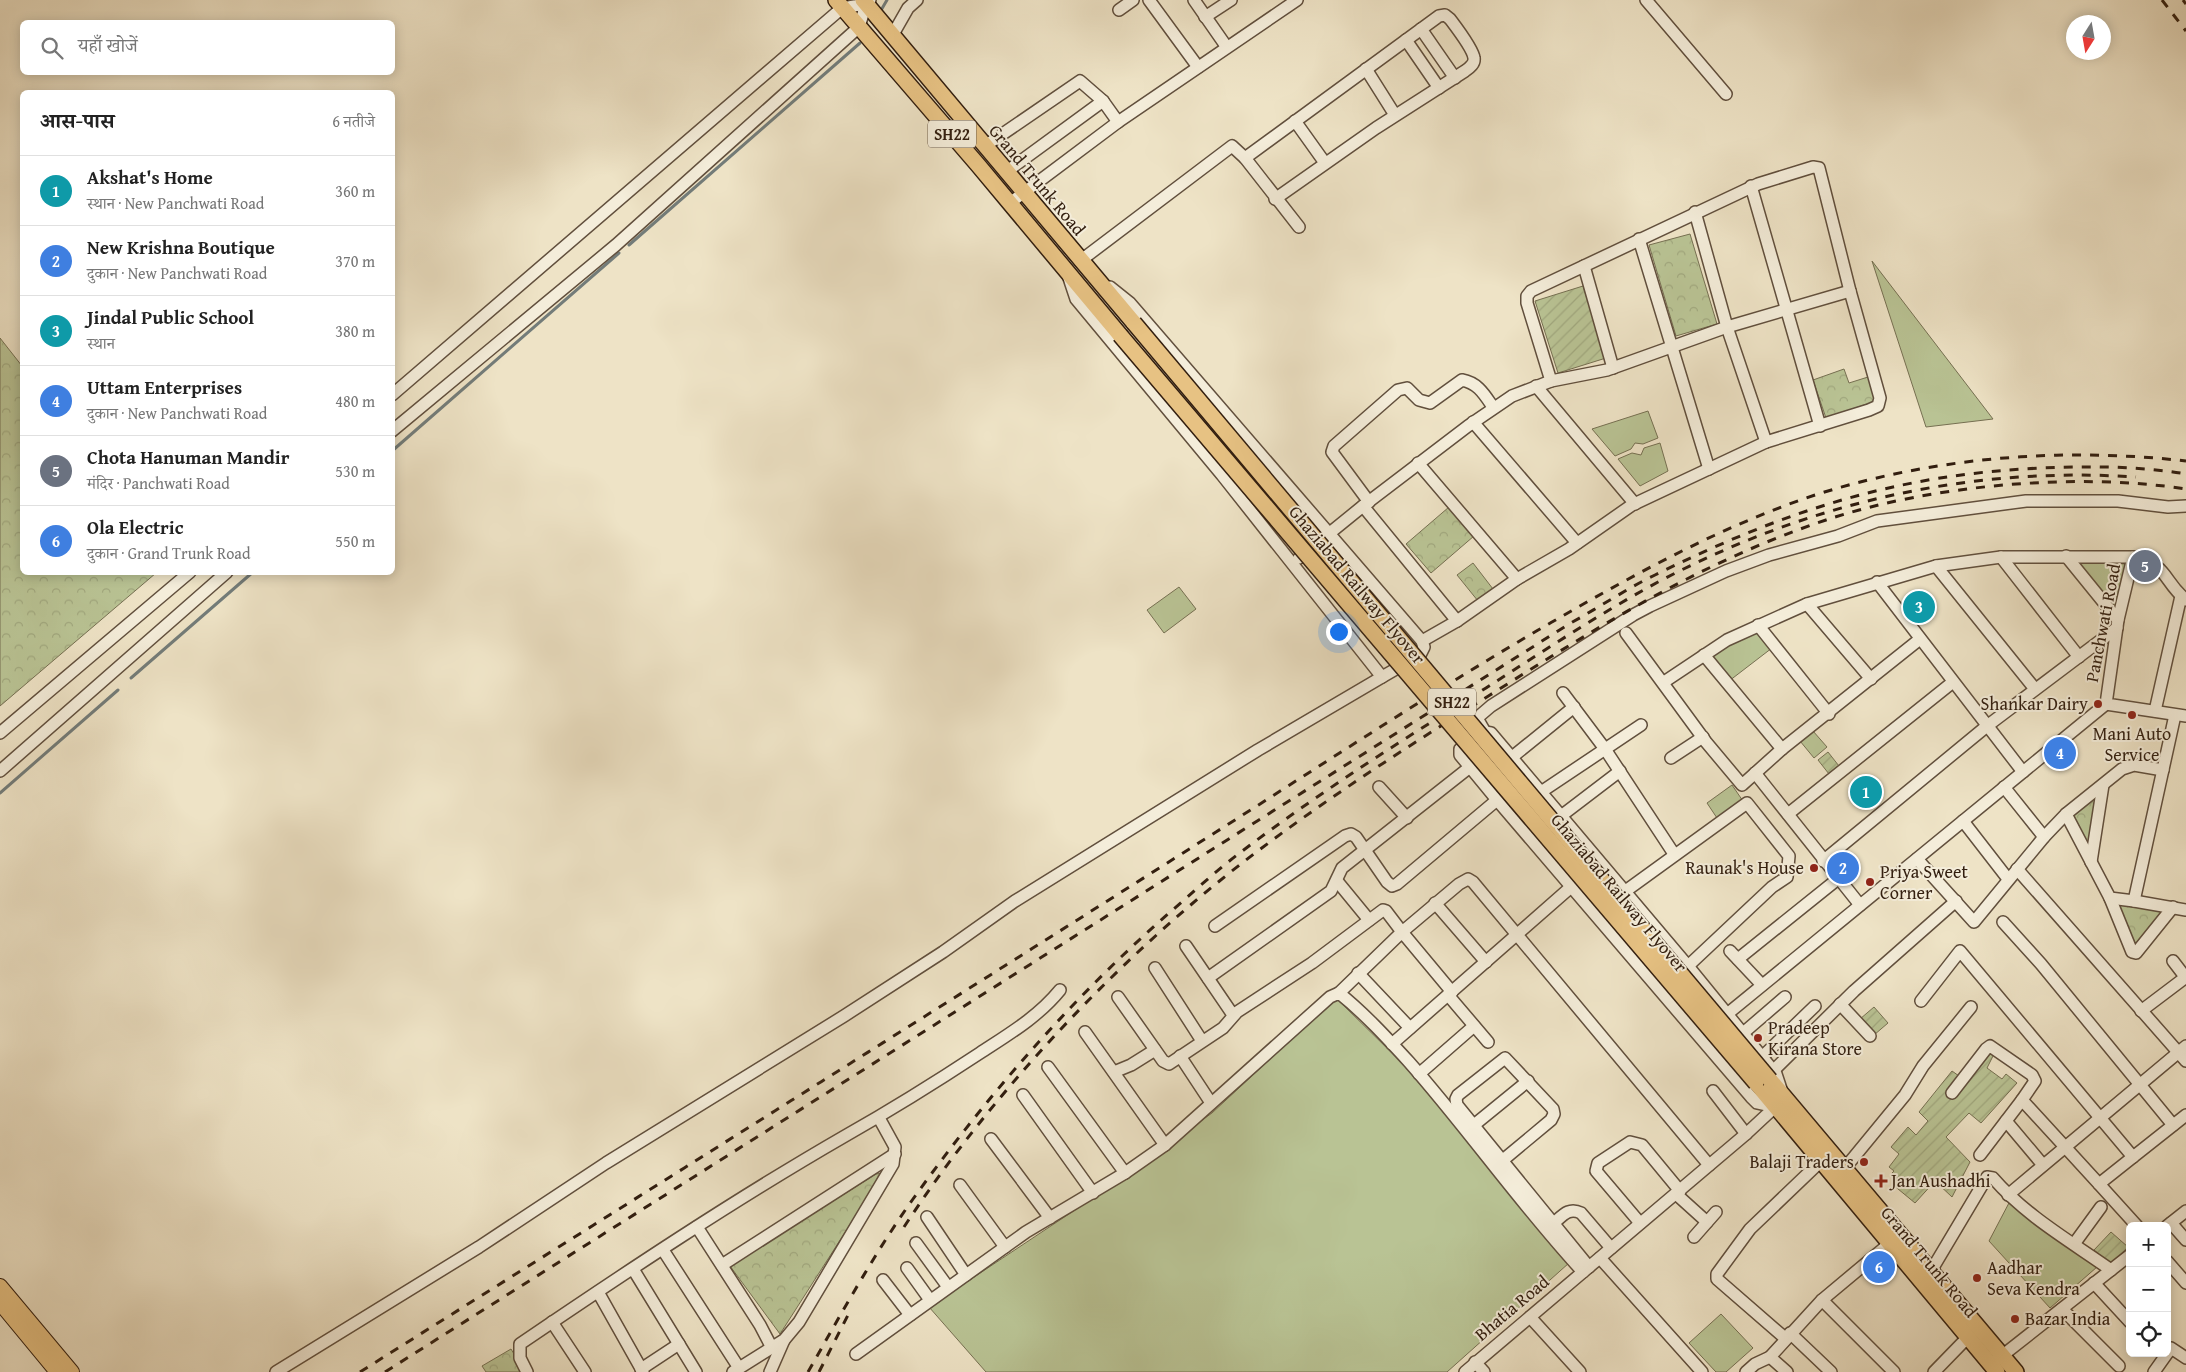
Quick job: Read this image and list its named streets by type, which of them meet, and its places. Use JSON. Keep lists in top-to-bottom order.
{
  "streets": {
    "highway": ["SH22", "Grand Trunk Road", "Ghaziabad Railway Flyover"],
    "street": ["Panchwati Road", "Bhatia Road"]
  },
  "crossings": [
    ["Grand Trunk Road", "Ghaziabad Railway Flyover"],
    ["Grand Trunk Road", "Bhatia Road"],
    ["Ghaziabad Railway Flyover", "Bhatia Road"]
  ],
  "places": {
    "other": [
      "Shankar Dairy",
      "Mani Auto Service",
      "Raunak's House",
      "Priya Sweet Corner",
      "Pradeep Kirana Store",
      "Balaji Traders",
      "Aadhar Seva Kendra",
      "Bazar India"
    ],
    "health": ["Jan Aushadhi"]
  },
  "north": "bottom",
  "page": {
    "search": "यहाँ खोजें",
    "heading": ["आस-पास", "6 नतीजे"],
    "list": [
      {
        "mark": "1",
        "name": "Akshat's Home",
        "note": "स्थान · New Panchwati Road",
        "value": "360 m"
      },
      {
        "mark": "2",
        "name": "New Krishna Boutique",
        "note": "दुकान · New Panchwati Road",
        "value": "370 m"
      },
      {
        "mark": "3",
        "name": "Jindal Public School",
        "note": "स्थान",
        "value": "380 m"
      },
      {
        "mark": "4",
        "name": "Uttam Enterprises",
        "note": "दुकान · New Panchwati Road",
        "value": "480 m"
      },
      {
        "mark": "5",
        "name": "Chota Hanuman Mandir",
        "note": "मंदिर · Panchwati Road",
        "value": "530 m"
      },
      {
        "mark": "6",
        "name": "Ola Electric",
        "note": "दुकान · Grand Trunk Road",
        "value": "550 m"
      }
    ],
    "pins": [
      "5",
      "3",
      "4",
      "1",
      "2",
      "6"
    ],
    "map_buttons": ["+", "−"]
  }
}
